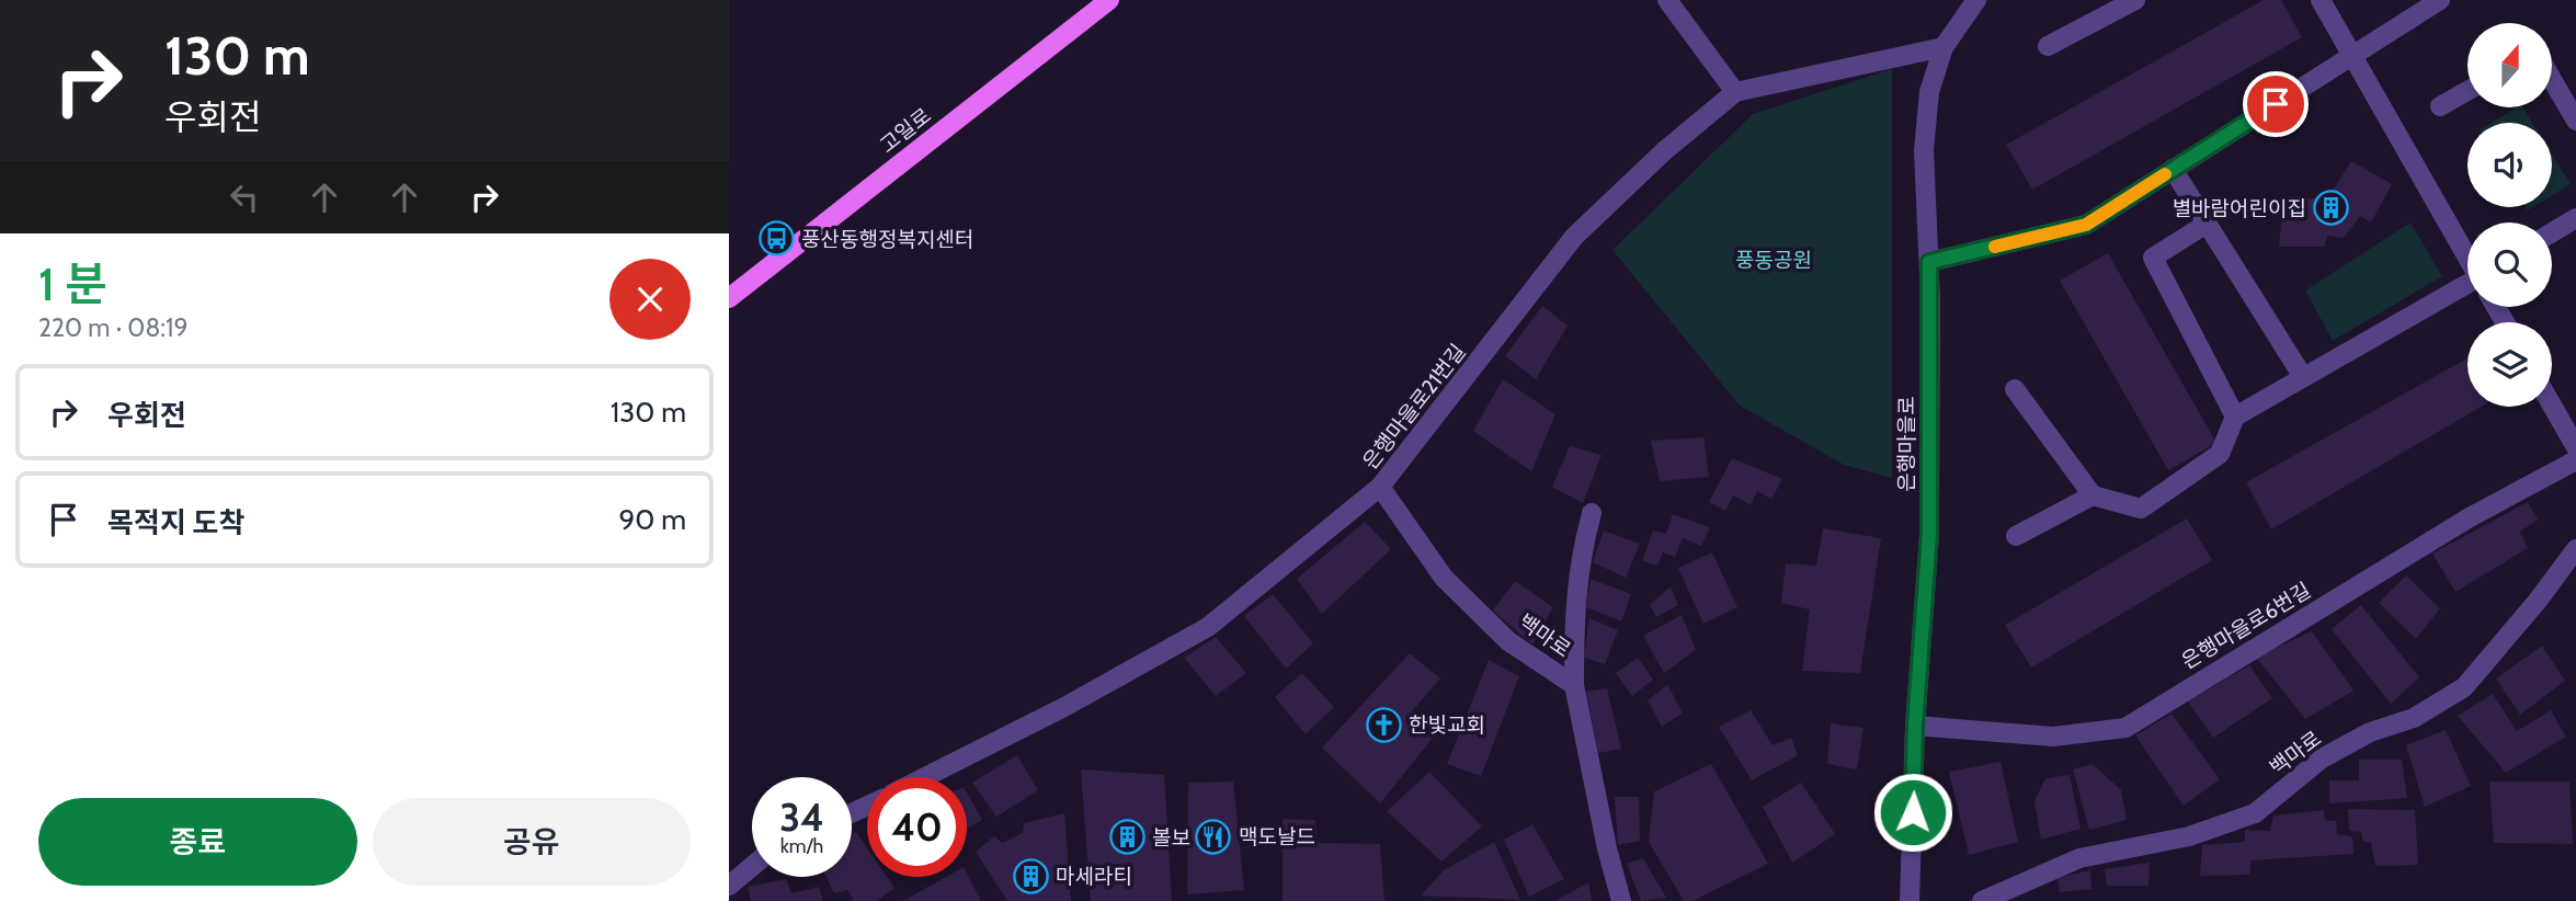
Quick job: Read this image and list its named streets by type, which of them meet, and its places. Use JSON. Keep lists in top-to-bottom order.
{
  "streets": {
    "main road": ["고일로"],
    "street": [
      "은행마을로21번길",
      "은행마을로",
      "은행마을로6번길",
      "백마로"
    ]
  },
  "crossings": [
    ["은행마을로21번길", "은행마을로"],
    ["은행마을로21번길", "백마로"],
    ["은행마을로", "은행마을로6번길"]
  ],
  "parks": ["풍동공원"],
  "places": {
    "building": ["별바람어린이집", "볼보", "마세라티"],
    "bus stop": ["풍산동행정복지센터"],
    "church": ["한빛교회"],
    "restaurant": ["맥도날드"]
  },
  "north": "top",
  "page": {
    "turn": ["130 m", "우회전"],
    "heading": ["1 분", "220 m · 08:19"],
    "list": [
      {
        "name": "우회전",
        "value": "130 m"
      },
      {
        "name": "목적지 도착",
        "value": "90 m"
      }
    ],
    "speed": "34 km/h",
    "limit": "40",
    "buttons": ["종료", "공유"]
  }
}
